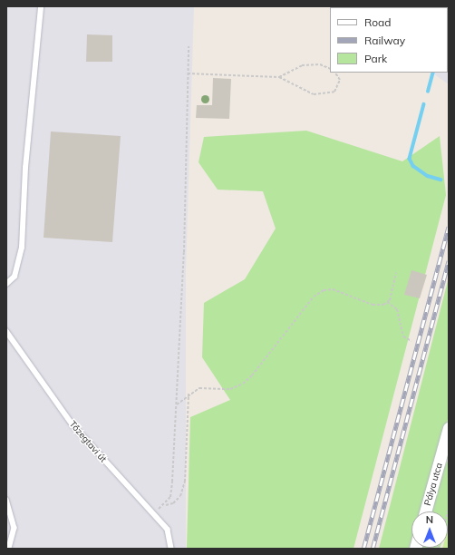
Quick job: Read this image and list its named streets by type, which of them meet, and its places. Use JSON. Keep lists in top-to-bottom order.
{
  "streets": {
    "street": ["Pálya utca"],
    "lane": ["Tőzegtavi út"]
  },
  "legend": ["Road", "Railway", "Park"],
  "north": "top"
}
